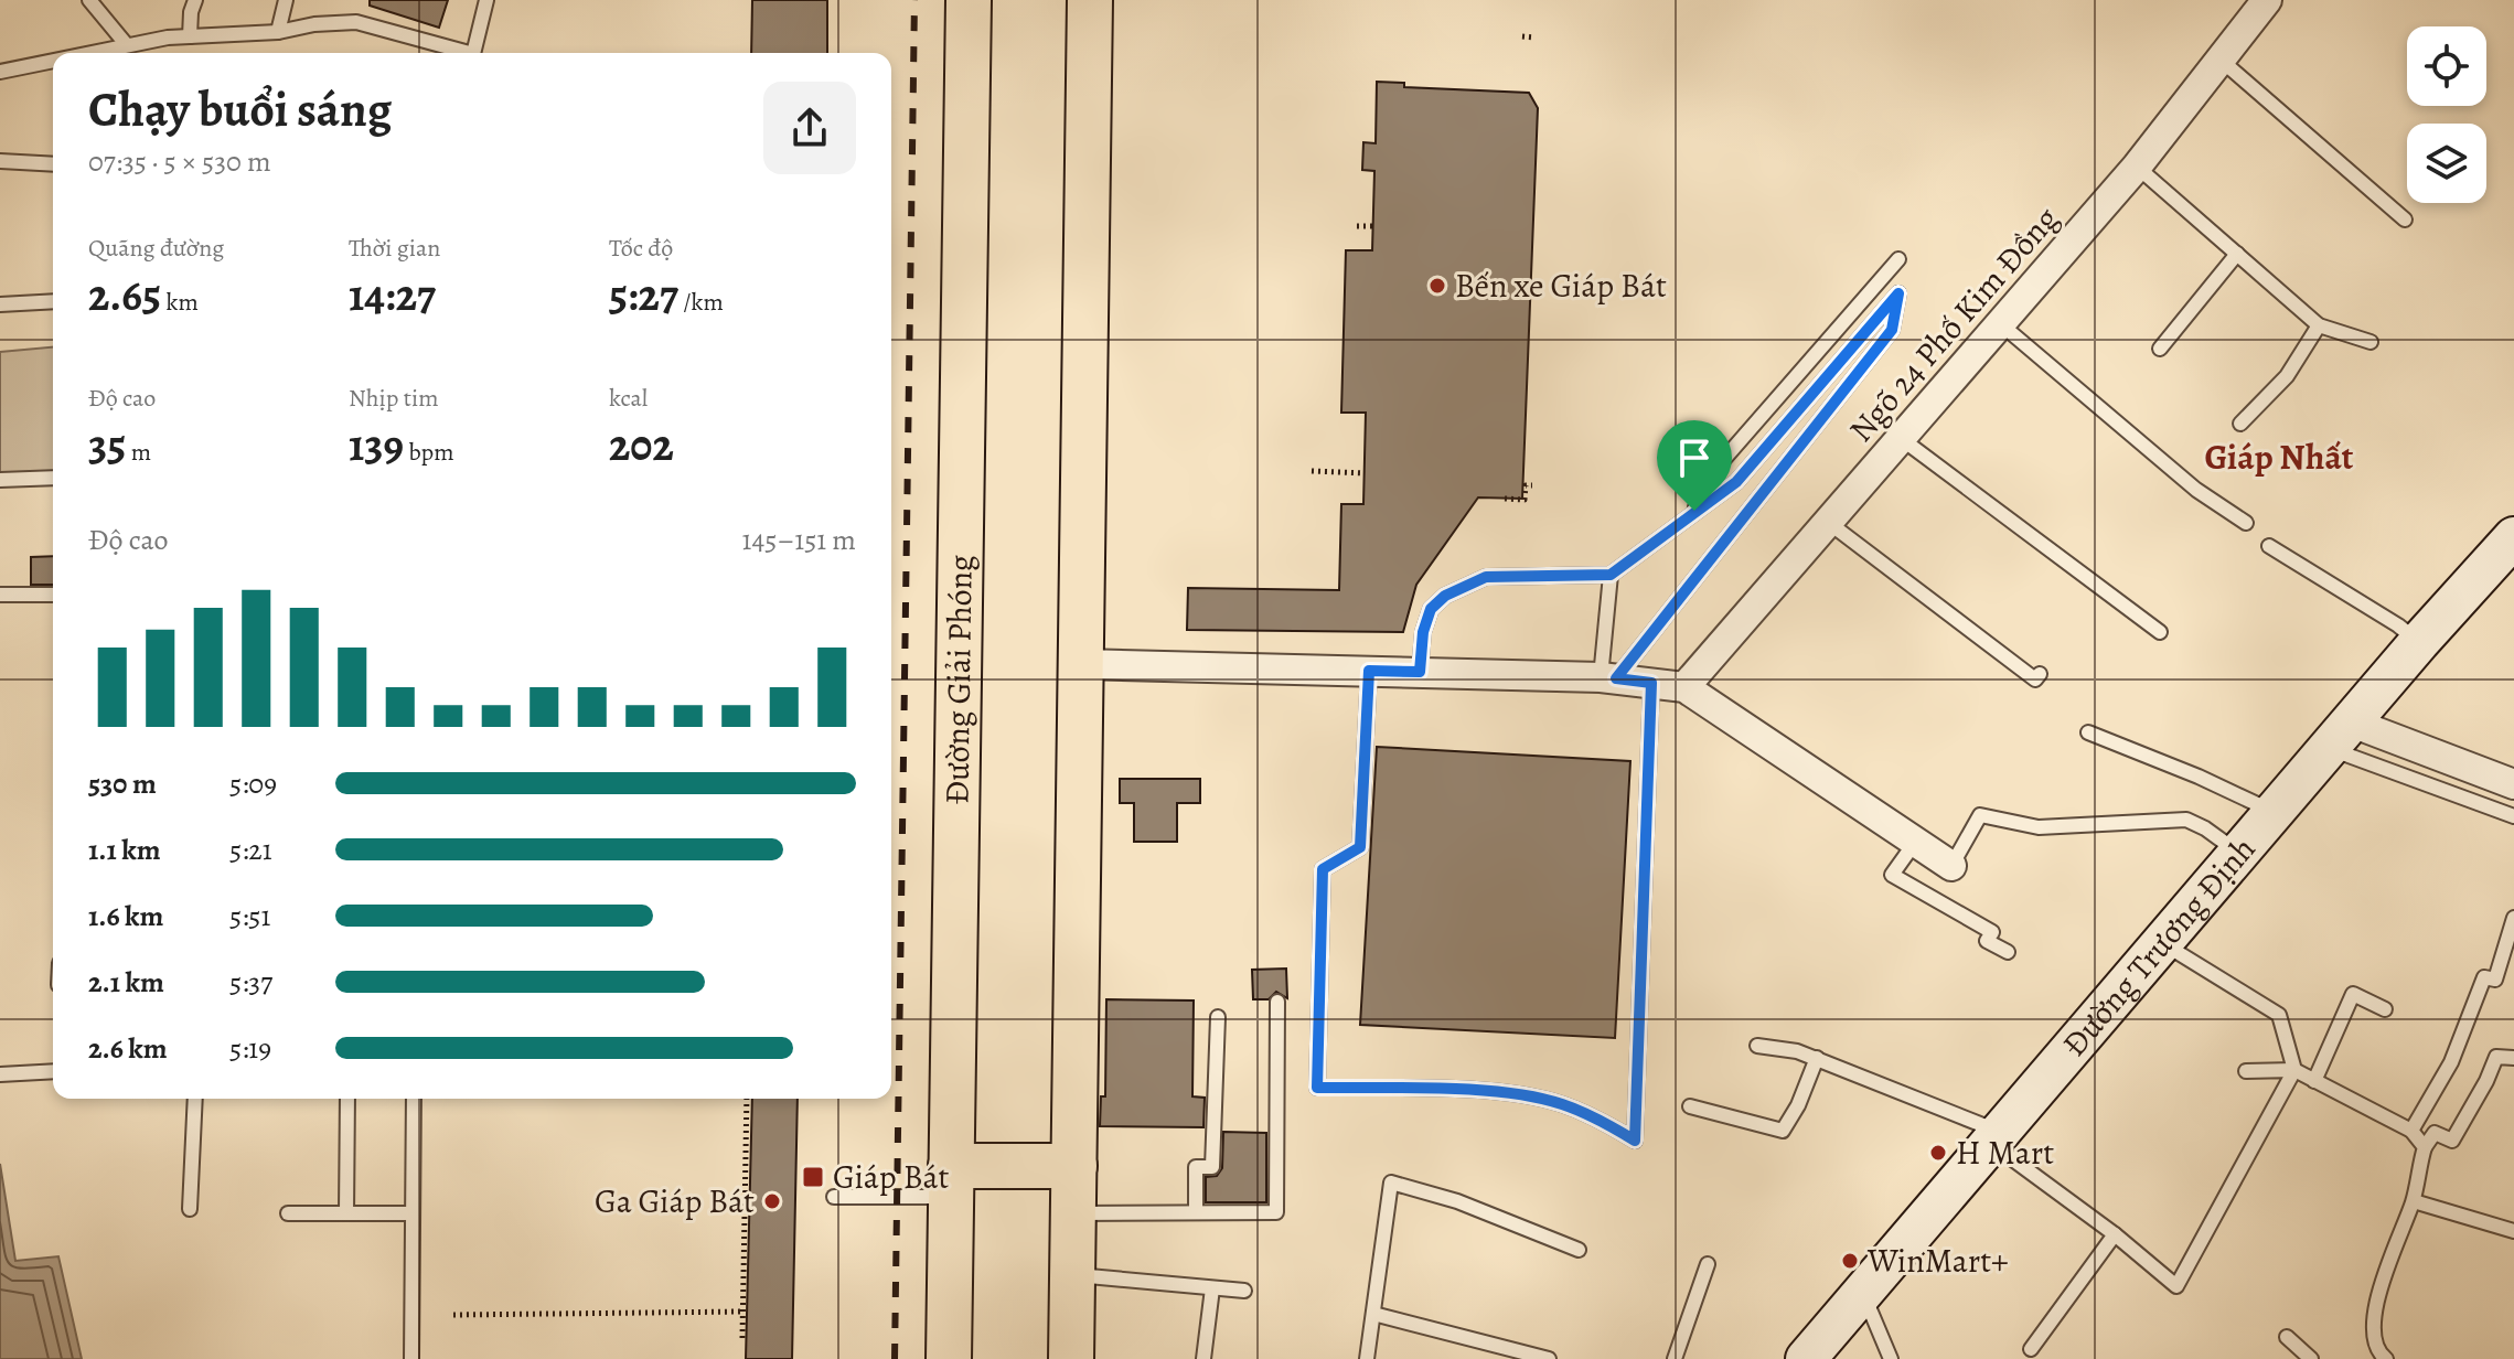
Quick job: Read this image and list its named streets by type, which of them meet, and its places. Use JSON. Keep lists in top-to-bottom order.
{
  "streets": {
    "main road": ["Đường Giải Phóng", "Đường Trương Định"],
    "street": ["Ngõ 24 Phố Kim Đồng"]
  },
  "districts": ["Giáp Nhất"],
  "places": {
    "other": [
      "Bến xe Giáp Bát",
      "H Mart",
      "Ga Giáp Bát",
      "WinMart+"
    ],
    "transit": ["Giáp Bát"]
  },
  "page": {
    "heading": ["Chạy buổi sáng", "07:35 · 5 × 530 m"],
    "stats": [
      ["Quãng đường", "2.65 km"],
      ["Thời gian", "14:27"],
      ["Tốc độ", "5:27 /km"],
      ["Độ cao", "35 m"],
      ["Nhịp tim", "139 bpm"],
      ["kcal", "202"]
    ],
    "chart": ["Độ cao", "145–151 m"],
    "list": [
      {
        "name": "530 m",
        "note": "5:09"
      },
      {
        "name": "1.1 km",
        "note": "5:21"
      },
      {
        "name": "1.6 km",
        "note": "5:51"
      },
      {
        "name": "2.1 km",
        "note": "5:37"
      },
      {
        "name": "2.6 km",
        "note": "5:19"
      }
    ]
  }
}
